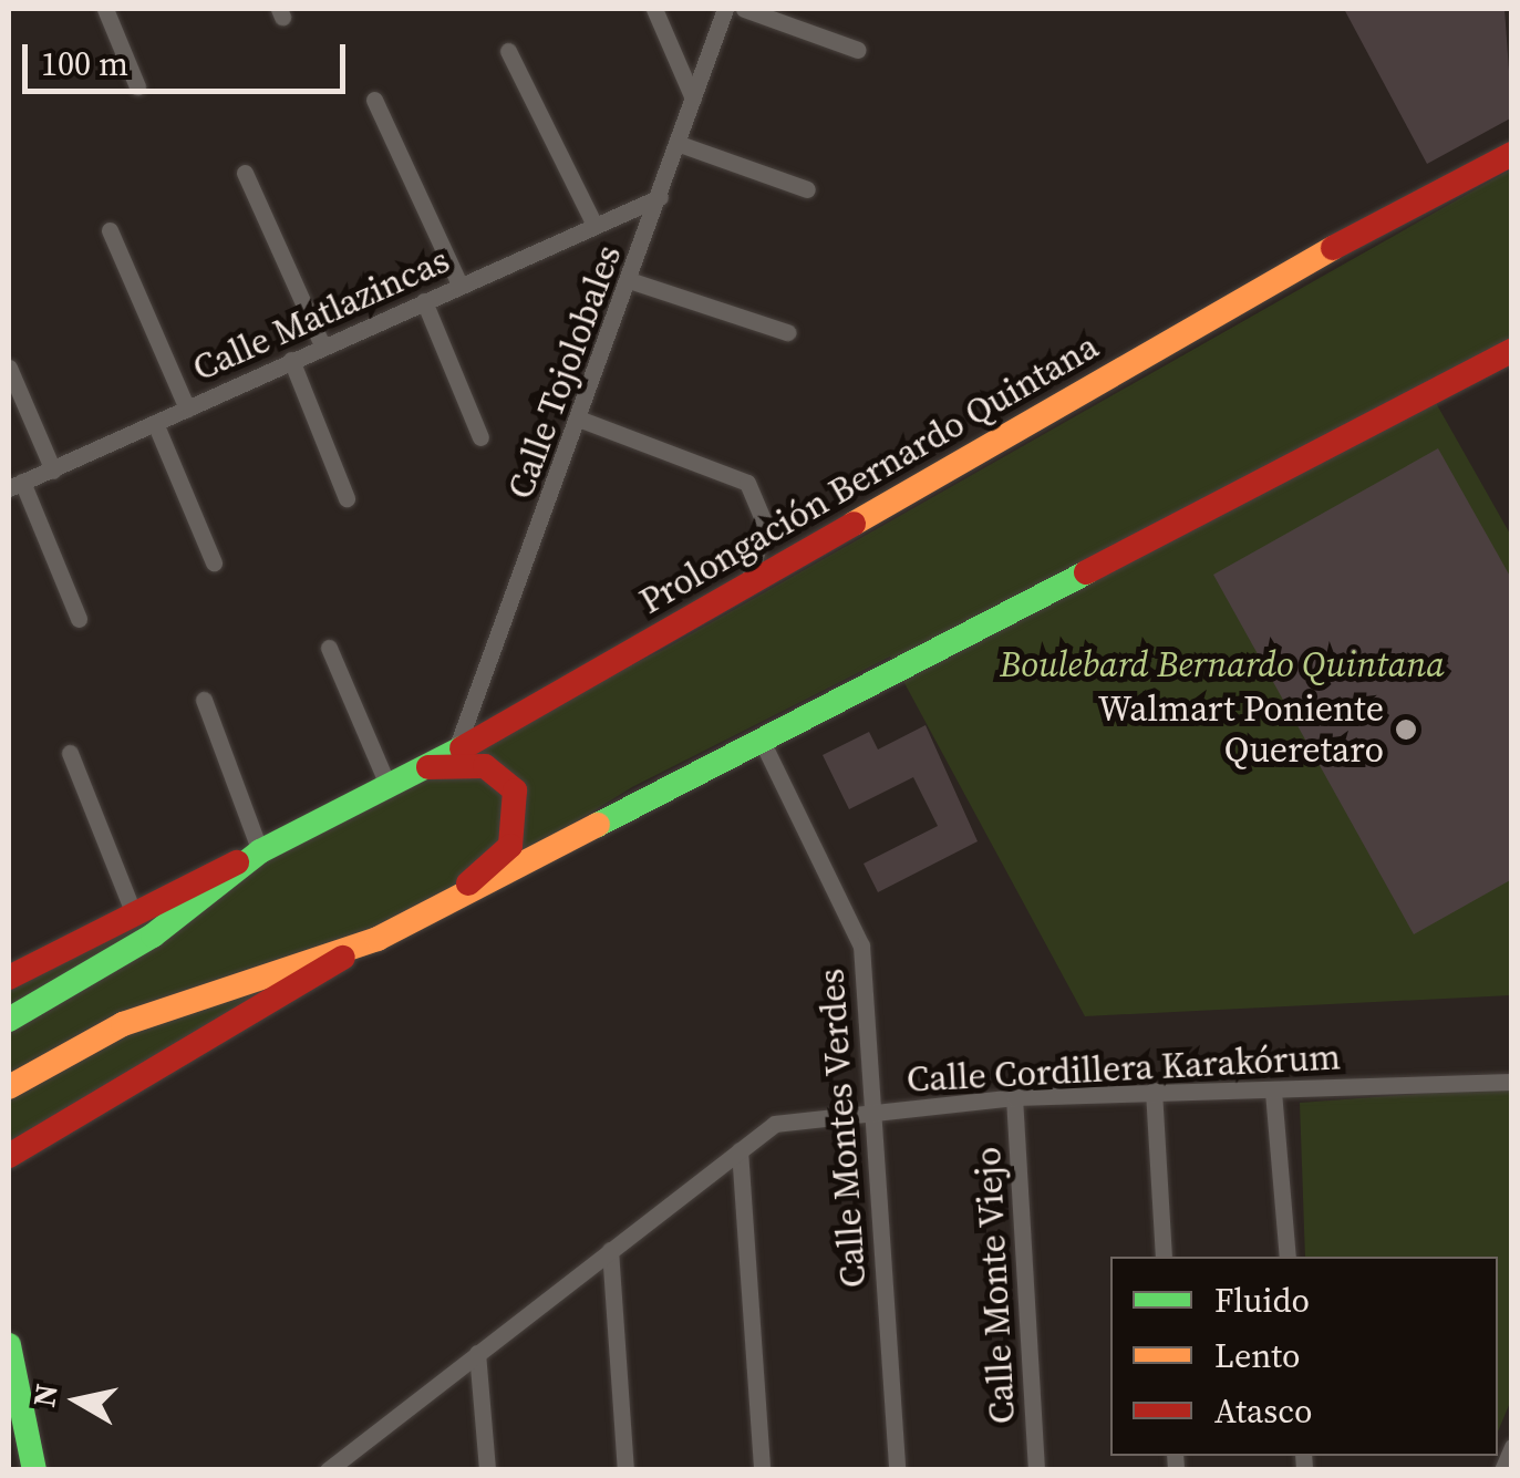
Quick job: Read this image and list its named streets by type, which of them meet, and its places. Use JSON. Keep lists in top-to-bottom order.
{
  "streets": {
    "main road": ["Prolongación Bernardo Quintana"],
    "street": [
      "Calle Matlazincas",
      "Calle Tojolobales",
      "Calle Cordillera Karakórum",
      "Calle Montes Verdes",
      "Calle Monte Viejo"
    ]
  },
  "crossings": [
    ["Calle Matlazincas", "Calle Tojolobales"],
    ["Calle Tojolobales", "Prolongación Bernardo Quintana"],
    ["Calle Cordillera Karakórum", "Calle Montes Verdes"],
    ["Calle Cordillera Karakórum", "Calle Monte Viejo"]
  ],
  "parks": ["Boulebard Bernardo Quintana"],
  "places": ["Walmart Poniente Queretaro"],
  "legend": ["Fluido", "Lento", "Atasco"],
  "scale_bar": "100 m",
  "north": "left"
}
